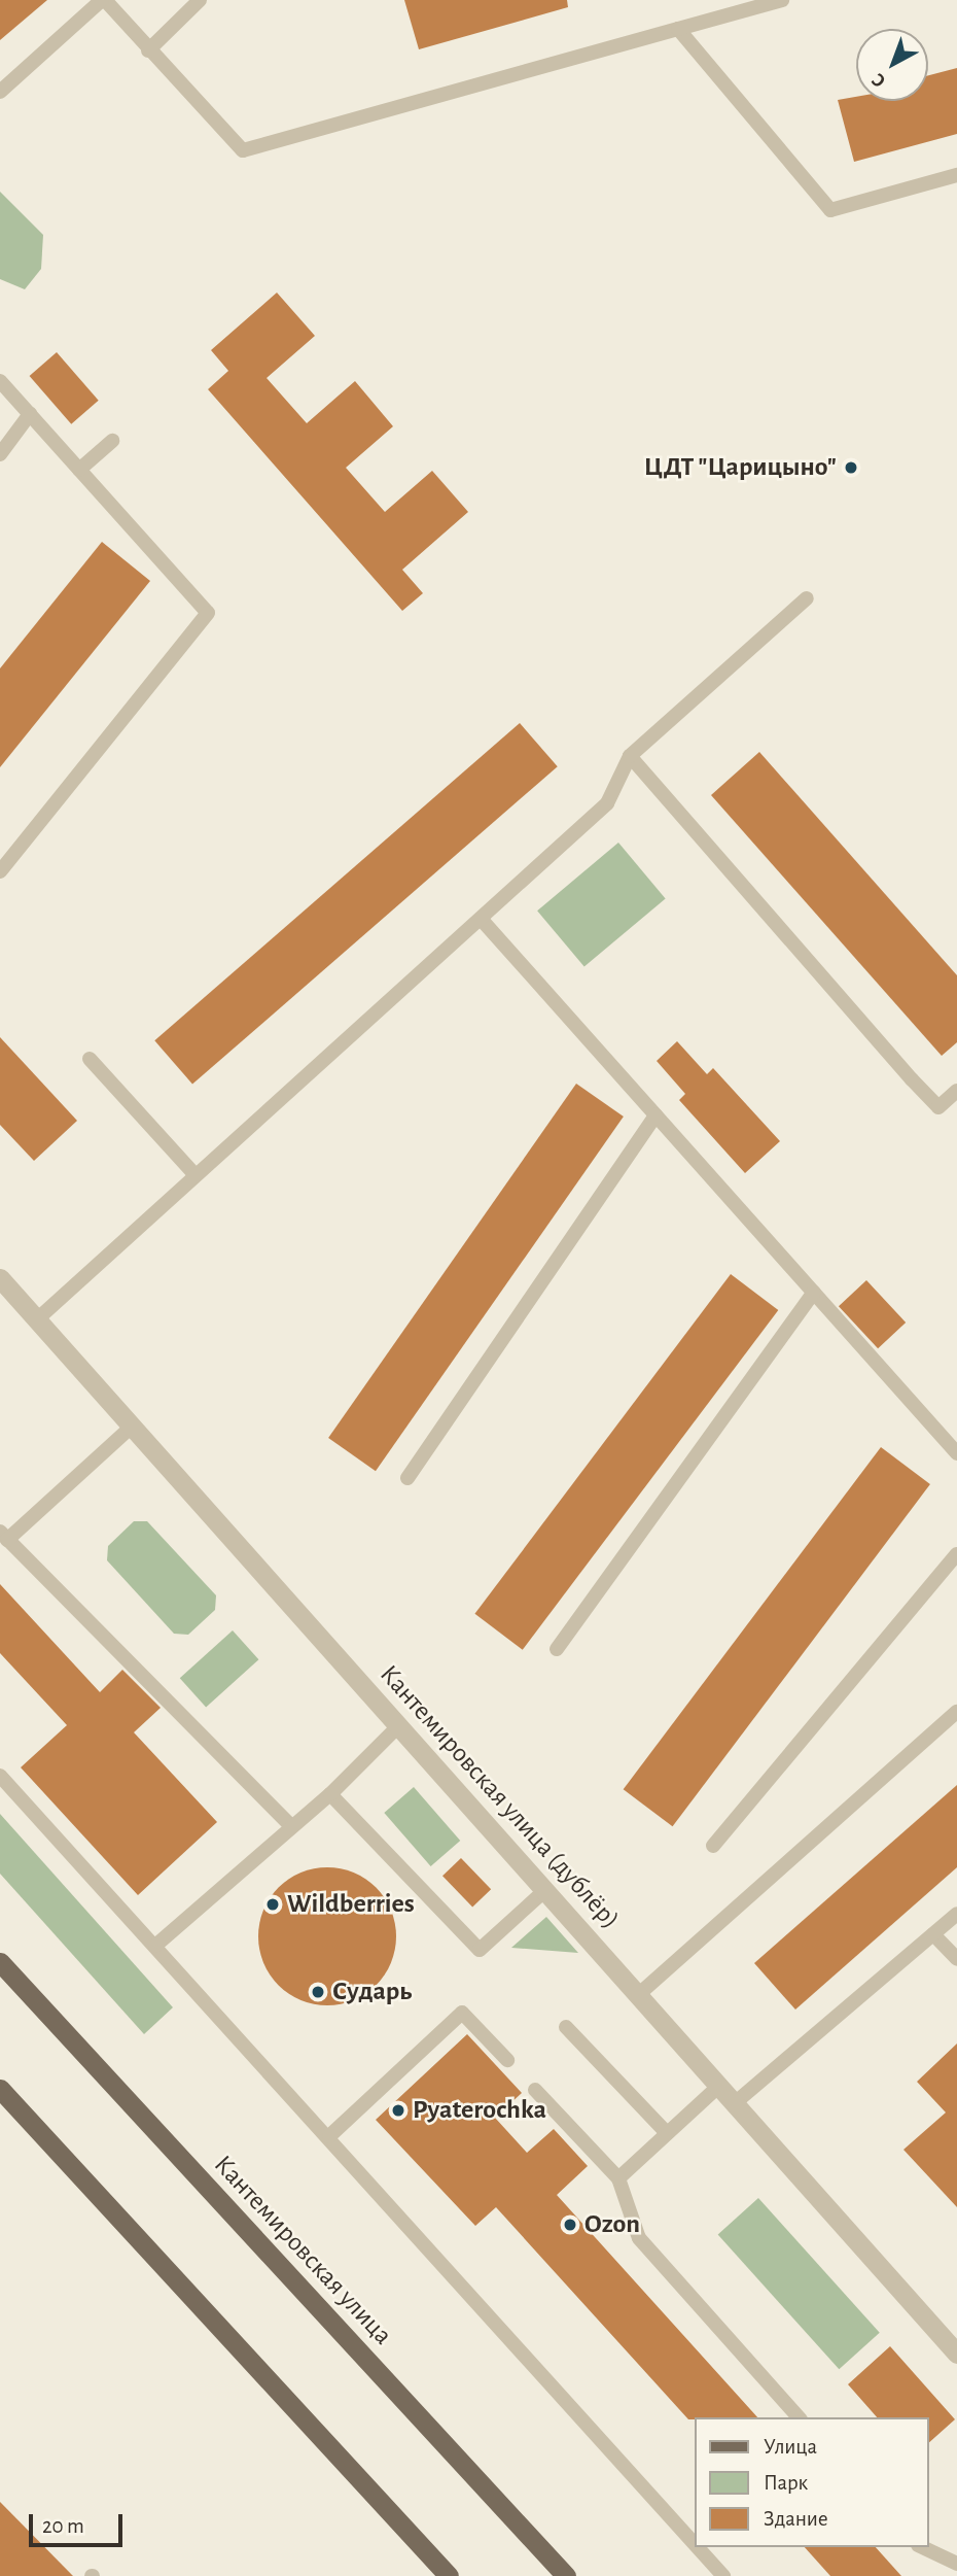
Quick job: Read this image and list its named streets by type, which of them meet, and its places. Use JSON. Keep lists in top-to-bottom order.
{
  "streets": {
    "main road": ["Кантемировская улица"],
    "street": ["Кантемировская улица (дублёр)"]
  },
  "places": [
    "ЦДТ \"Царицыно\"",
    "Wildberries",
    "Сударь",
    "Pyaterochka",
    "Ozon"
  ],
  "legend": ["Улица", "Парк", "Здание"],
  "scale_bar": "20 m",
  "north": "bottom left"
}
